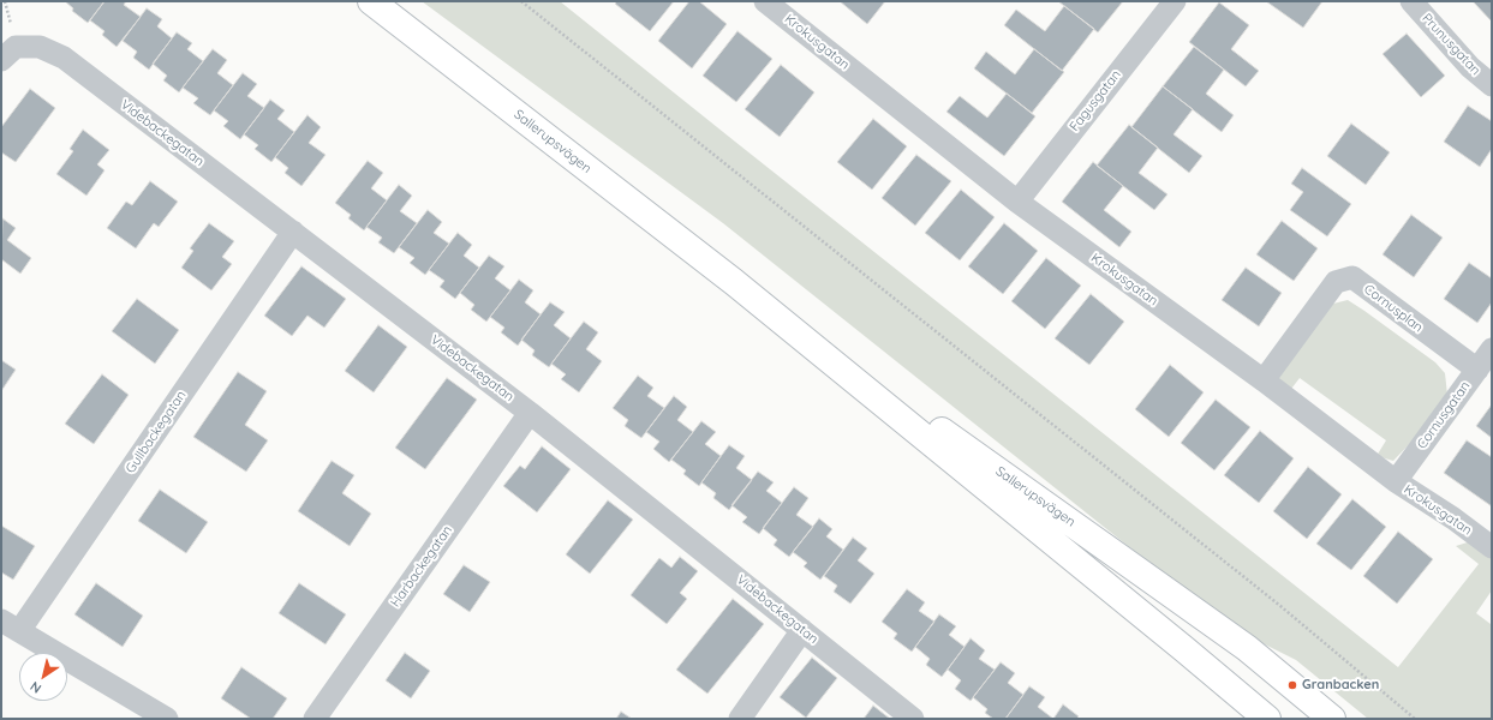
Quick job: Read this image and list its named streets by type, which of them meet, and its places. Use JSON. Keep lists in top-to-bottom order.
{
  "streets": {
    "main road": ["Sallerupsvägen"],
    "street": [
      "Krokusgatan",
      "Prunusgatan",
      "Fagusgatan",
      "Videbackegatan",
      "Cornusplan",
      "Cornusgatan",
      "Gullbackegatan",
      "Harbackegatan"
    ]
  },
  "crossings": [
    ["Krokusgatan", "Fagusgatan"],
    ["Krokusgatan", "Cornusplan"],
    ["Krokusgatan", "Cornusgatan"],
    ["Videbackegatan", "Gullbackegatan"],
    ["Videbackegatan", "Harbackegatan"],
    ["Cornusplan", "Cornusgatan"]
  ],
  "places": ["Granbacken"],
  "north": "bottom left"
}
